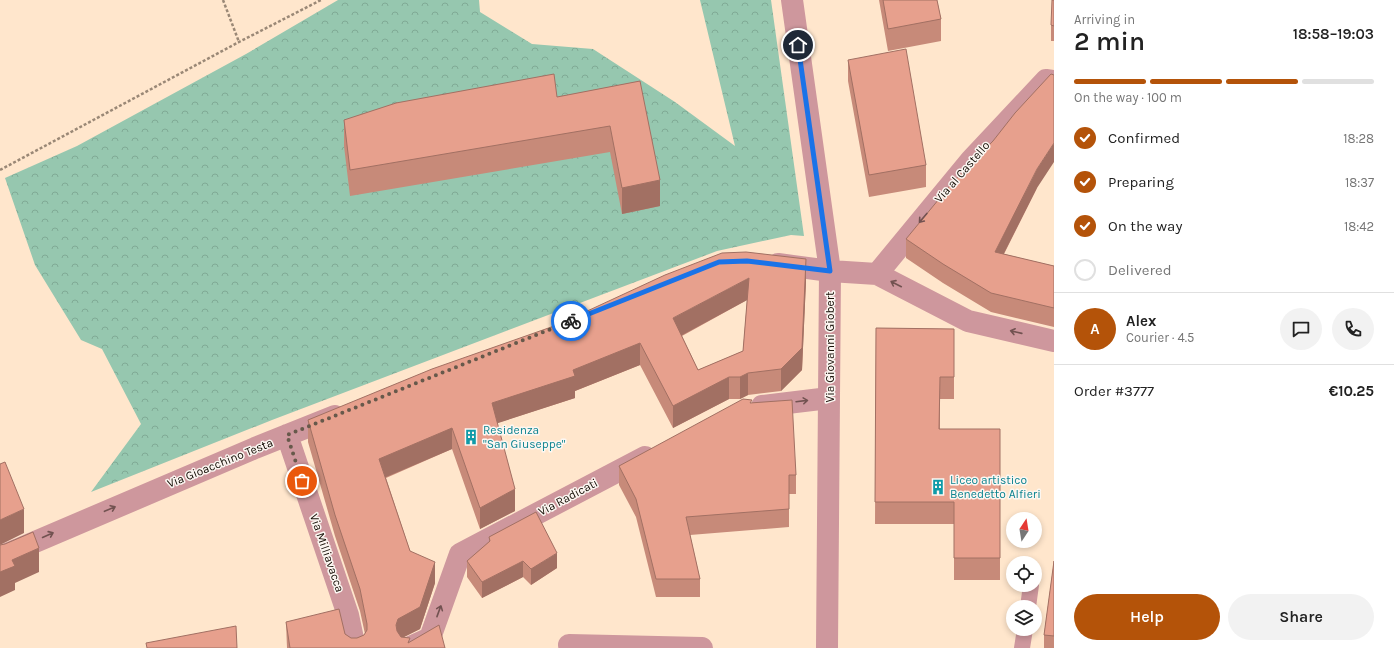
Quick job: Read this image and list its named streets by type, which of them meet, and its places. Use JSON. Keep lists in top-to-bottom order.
{
  "streets": {
    "street": [
      "Via al Castello",
      "Via Giovanni Giobert",
      "Via Gioacchino Testa",
      "Via Radicati",
      "Via Milliavacca"
    ]
  },
  "crossings": [
    ["Via Gioacchino Testa", "Via Milliavacca"]
  ],
  "one_way": ["Via al Castello", "Via Gioacchino Testa", "Via Radicati"],
  "places": {
    "building": ["Residenza \"San Giuseppe\"", "Liceo artistico Benedetto Alfieri"]
  },
  "north": "top",
  "page": {
    "heading": ["2 min", "Arriving in", "18:58–19:03"],
    "panel": [
      "Alex",
      "Courier · 4.5",
      "Order #3777",
      "€10.25"
    ],
    "bar": "On the way · 100 m",
    "list": [
      ["Confirmed", "18:28"],
      ["Preparing", "18:37"],
      ["On the way", "18:42"],
      "Delivered"
    ],
    "round": "A",
    "buttons": ["Help", "Share"]
  }
}
